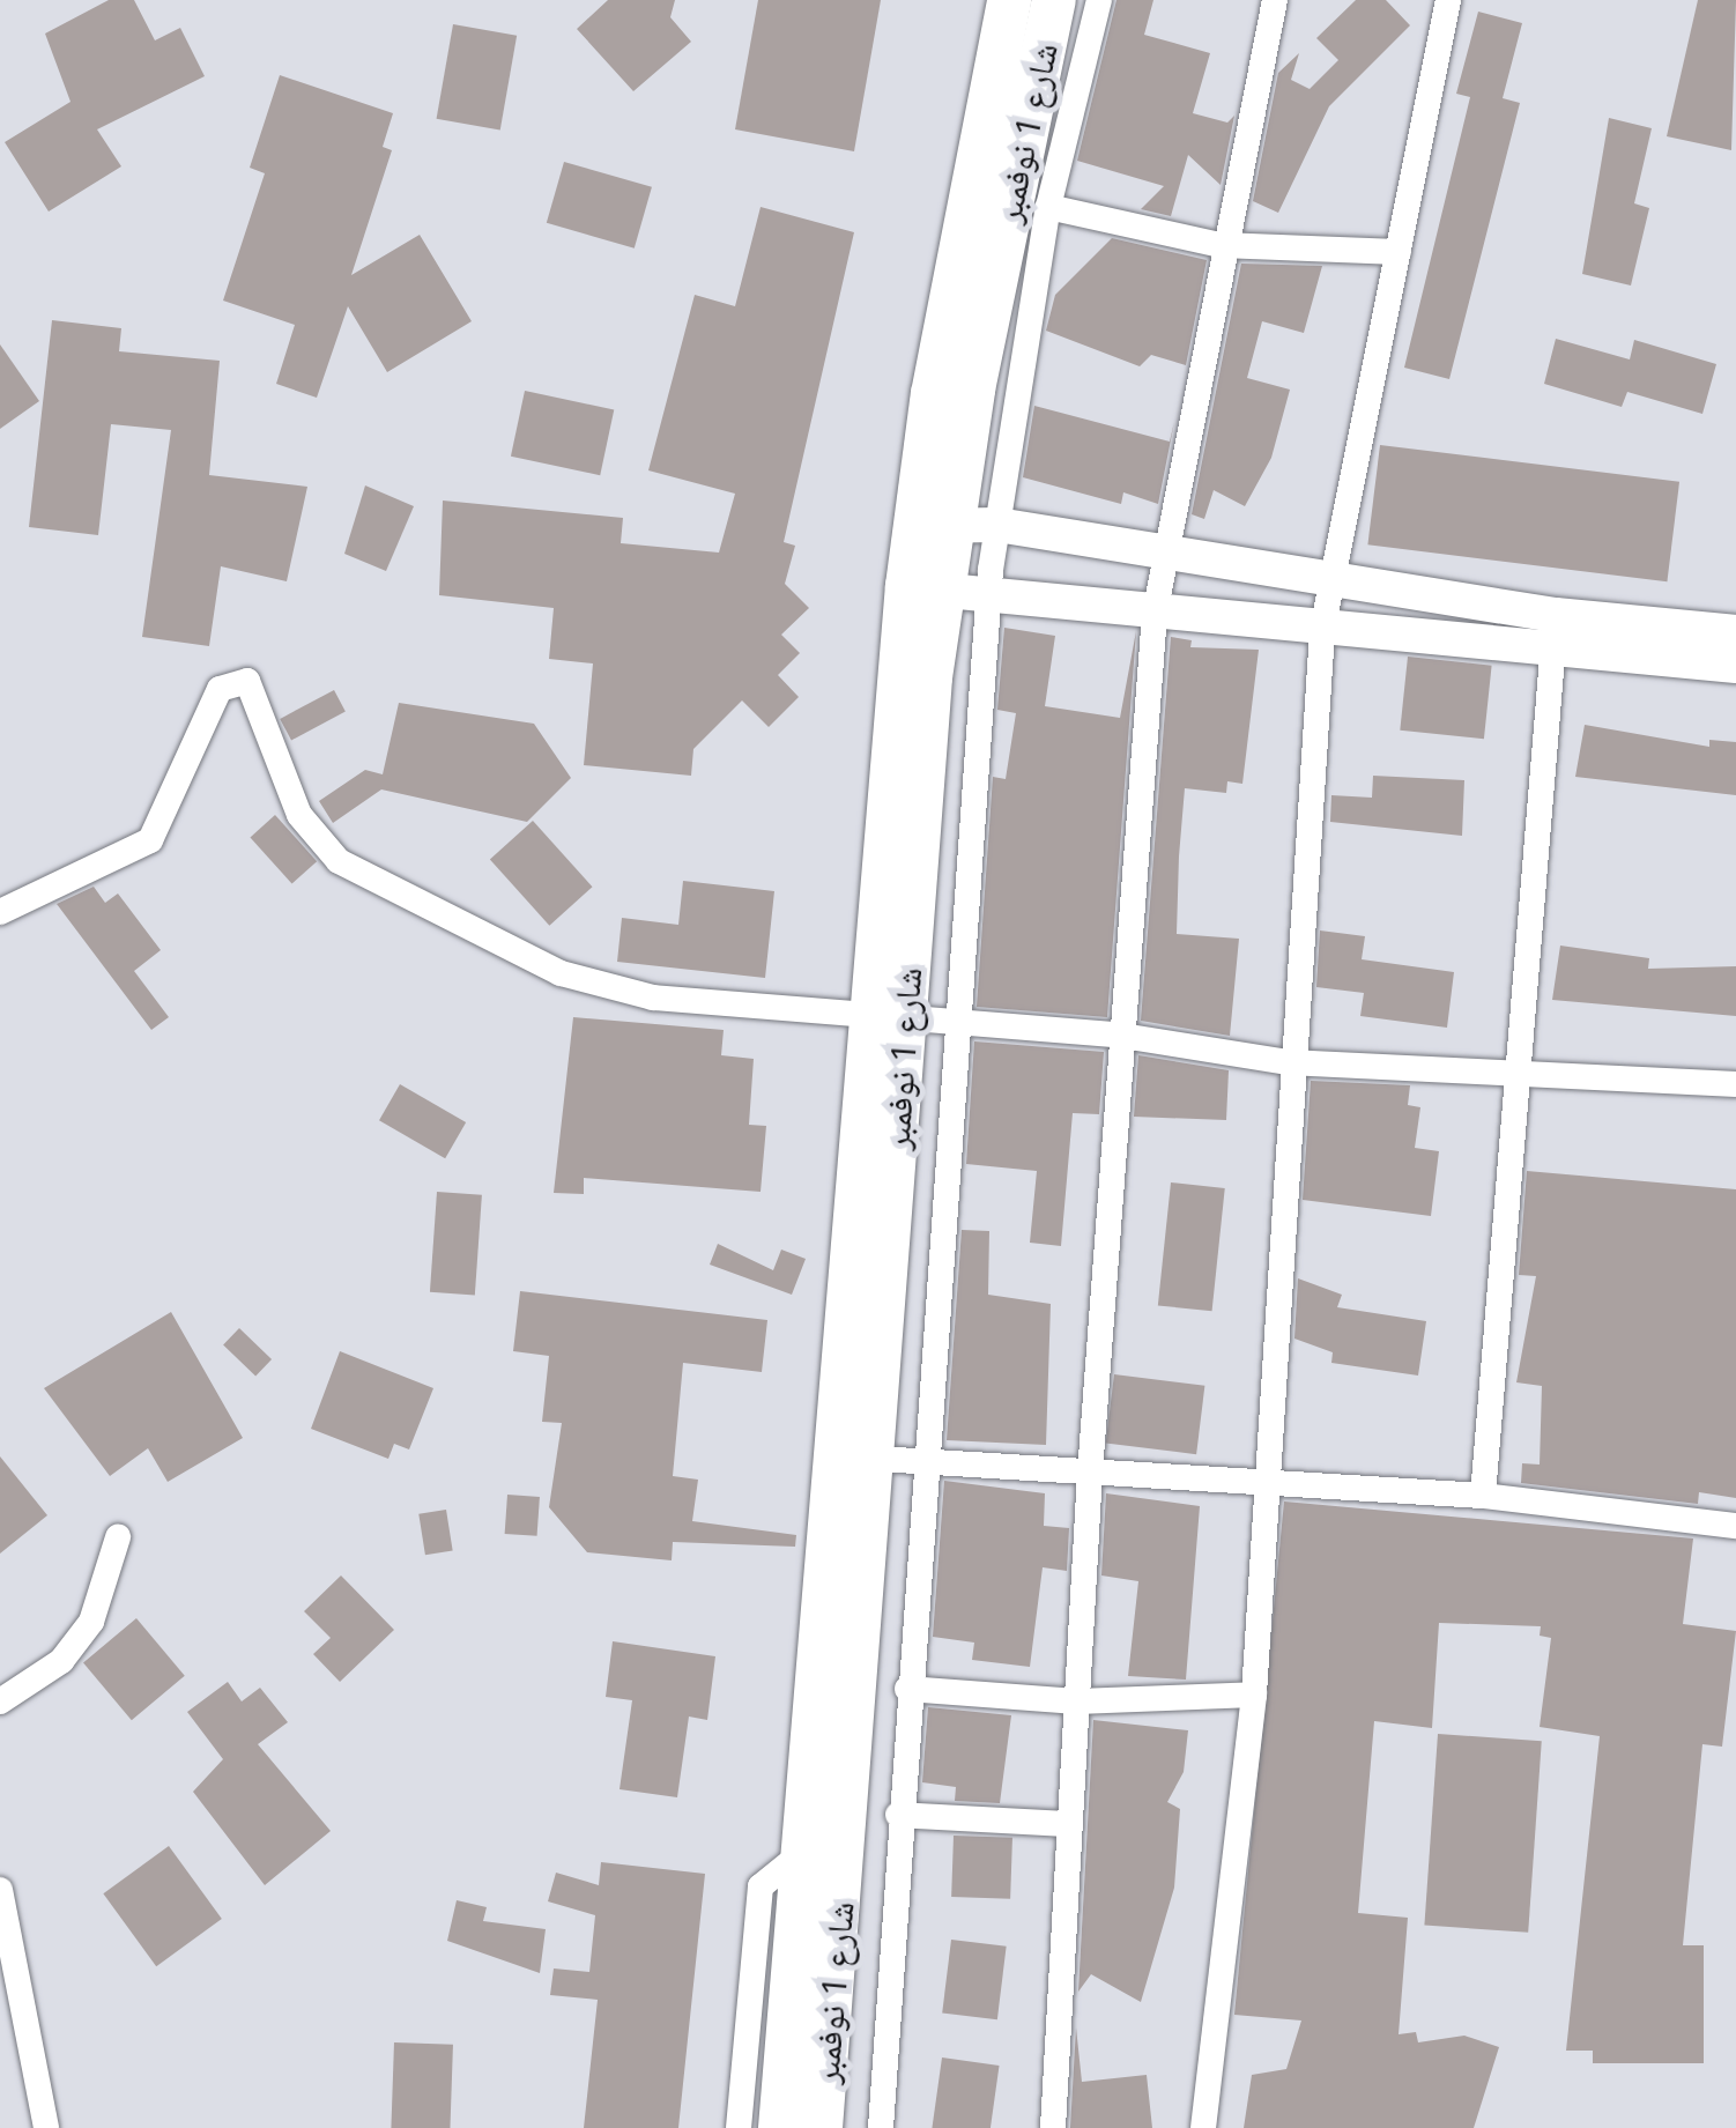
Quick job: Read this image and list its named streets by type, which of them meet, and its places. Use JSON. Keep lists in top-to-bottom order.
{
  "streets": {
    "main road": ["شارع 1 نوفمبر"]
  }
}
